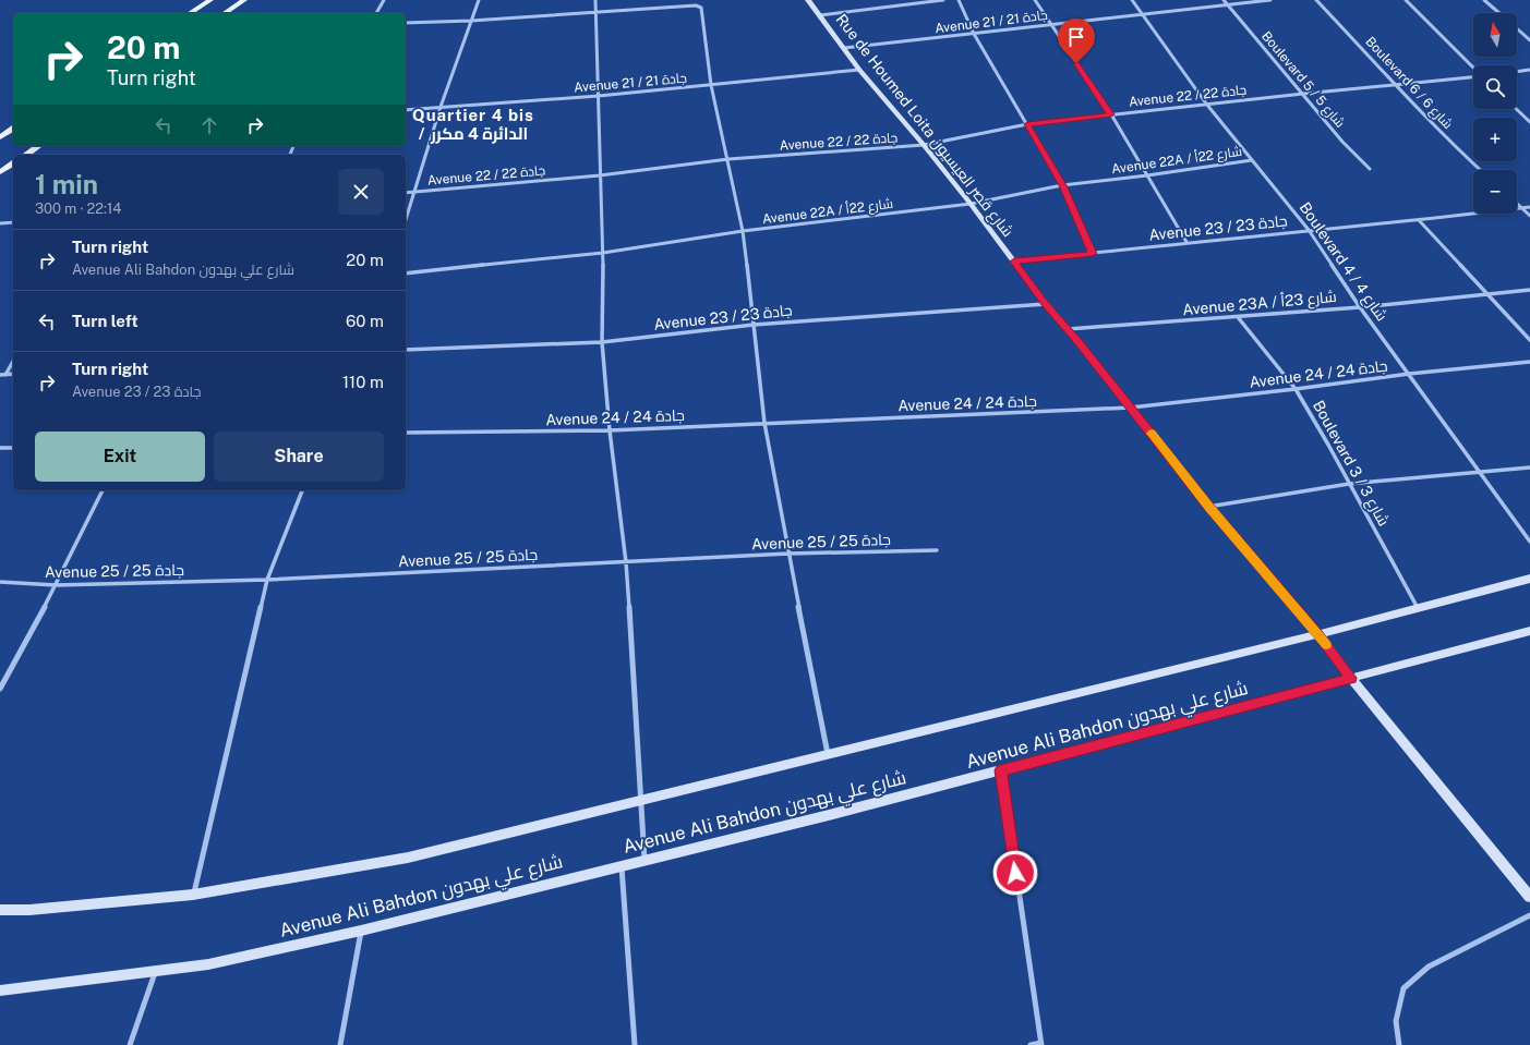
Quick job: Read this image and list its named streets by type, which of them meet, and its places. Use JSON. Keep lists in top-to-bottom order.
{
  "streets": {
    "main road": ["Rue de Houmed Loita شارع قصر العيسيون", "Avenue Ali Bahdon شارع علي بهدون"],
    "street": [
      "Avenue 21 / جادة 21",
      "Boulevard 5 / شارع 5",
      "Boulevard 6 / شارع 6",
      "Avenue 22 / جادة 22",
      "Avenue 22A / شارع 22أ",
      "Avenue 23 / جادة 23",
      "Boulevard 4 / شارع 4",
      "Avenue 23A / شارع 23أ",
      "Avenue 24 / جادة 24",
      "Boulevard 3 / شارع 3",
      "Avenue 25 / جادة 25"
    ]
  },
  "crossings": [
    ["Avenue 21 / جادة 21", "Boulevard 5 / شارع 5"],
    ["Avenue 21 / جادة 21", "Rue de Houmed Loita شارع قصر العيسيون"],
    ["Avenue 21 / جادة 21", "Boulevard 4 / شارع 4"],
    ["Boulevard 5 / شارع 5", "Avenue 22 / جادة 22"],
    ["Boulevard 6 / شارع 6", "Avenue 22 / جادة 22"],
    ["Avenue 22 / جادة 22", "Rue de Houmed Loita شارع قصر العيسيون"],
    ["Avenue 22 / جادة 22", "Boulevard 4 / شارع 4"],
    ["Rue de Houmed Loita شارع قصر العيسيون", "Avenue 22A / شارع 22أ"],
    ["Rue de Houmed Loita شارع قصر العيسيون", "Avenue 23 / جادة 23"],
    ["Rue de Houmed Loita شارع قصر العيسيون", "Avenue 23A / شارع 23أ"],
    ["Rue de Houmed Loita شارع قصر العيسيون", "Avenue 24 / جادة 24"],
    ["Rue de Houmed Loita شارع قصر العيسيون", "Avenue Ali Bahdon شارع علي بهدون"],
    ["Avenue 22A / شارع 22أ", "Boulevard 4 / شارع 4"],
    ["Avenue 23 / جادة 23", "Boulevard 4 / شارع 4"],
    ["Boulevard 4 / شارع 4", "Avenue 23A / شارع 23أ"],
    ["Boulevard 4 / شارع 4", "Avenue 24 / جادة 24"],
    ["Avenue 23A / شارع 23أ", "Boulevard 3 / شارع 3"],
    ["Avenue 24 / جادة 24", "Boulevard 3 / شارع 3"]
  ],
  "districts": ["Quartier 4 bis / الدائرة 4 مكرر"],
  "north": "top",
  "page": {
    "map_buttons": ["+", "−"],
    "turn": ["20 m", "Turn right"],
    "heading": ["1 min", "300 m · 22:14"],
    "list": [
      {
        "name": "Turn right",
        "note": "Avenue Ali Bahdon شارع علي بهدون",
        "value": "20 m"
      },
      {
        "name": "Turn left",
        "value": "60 m"
      },
      {
        "name": "Turn right",
        "note": "Avenue 23 / جادة 23",
        "value": "110 m"
      }
    ],
    "buttons": ["Exit", "Share"]
  }
}
